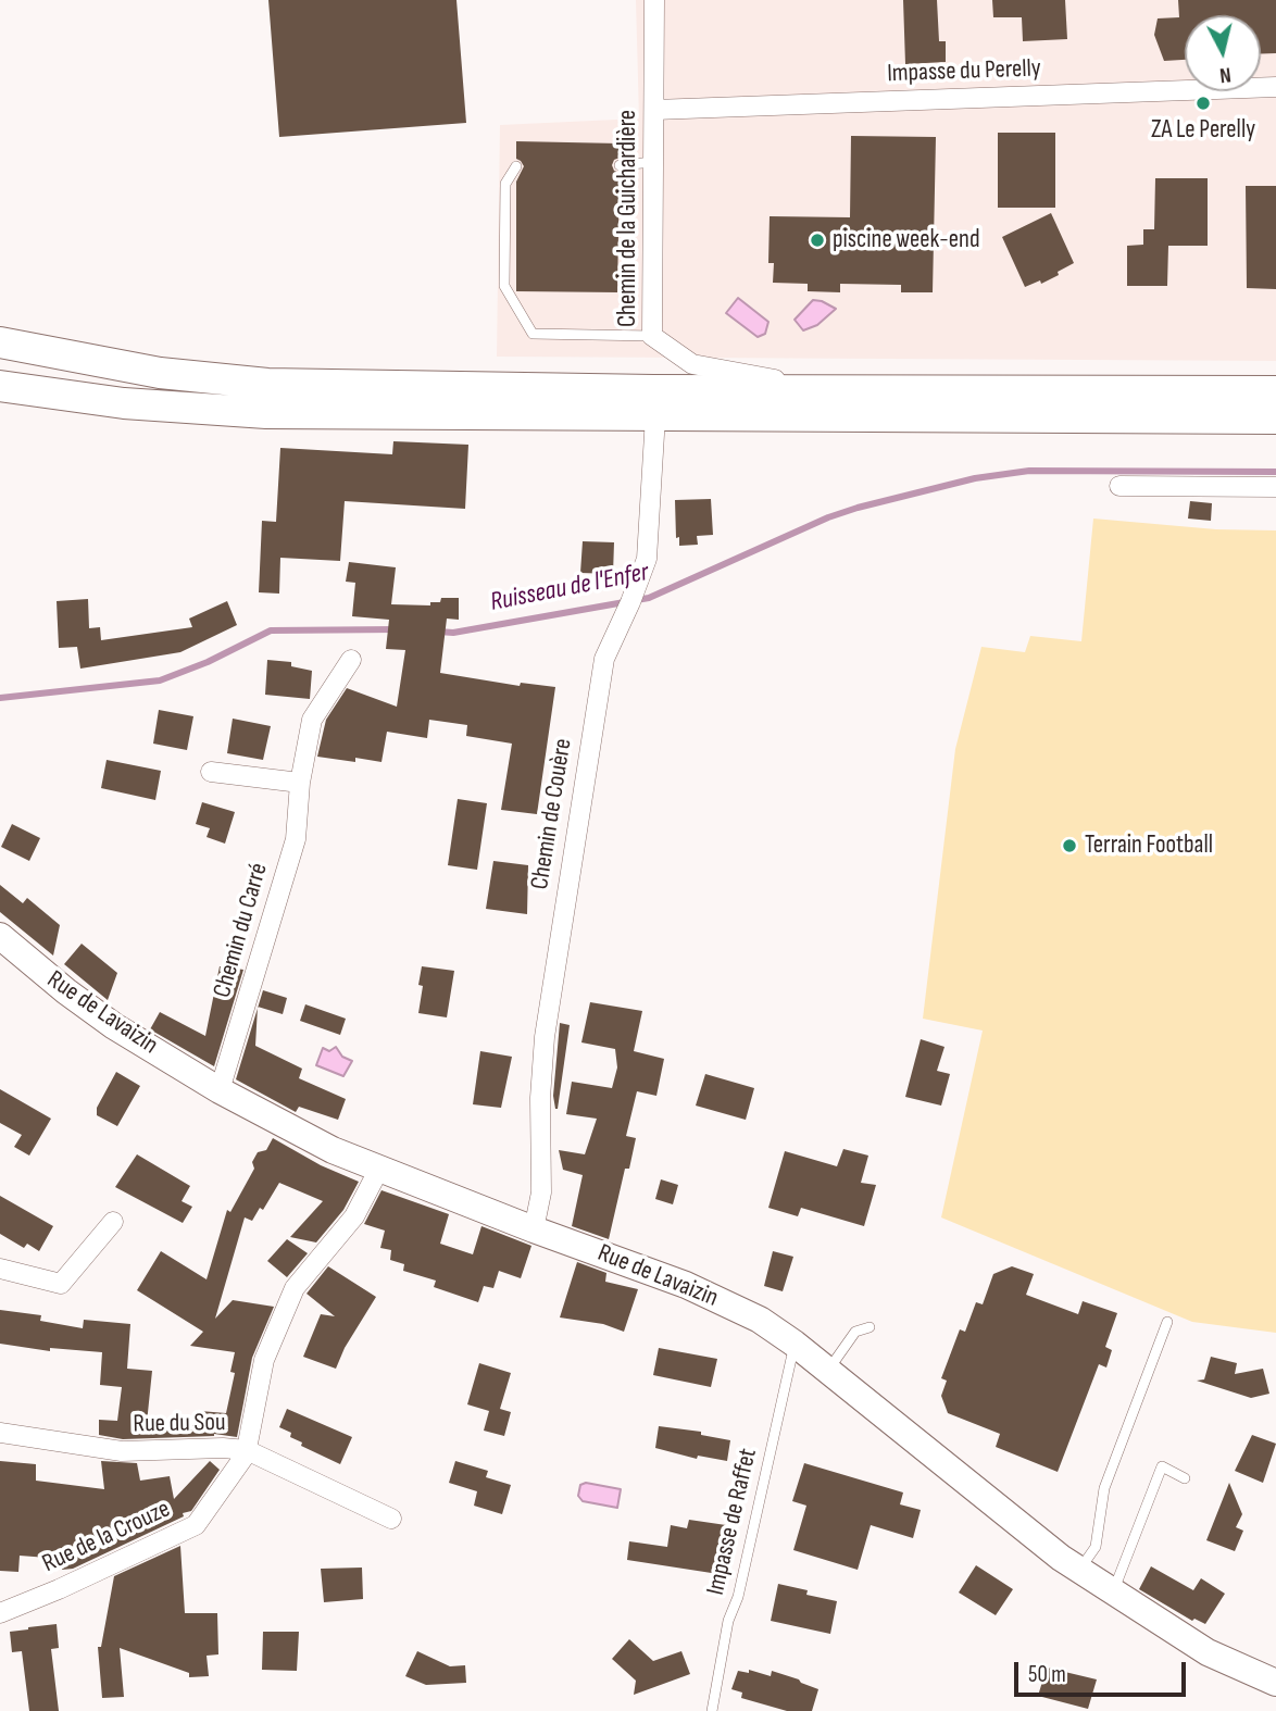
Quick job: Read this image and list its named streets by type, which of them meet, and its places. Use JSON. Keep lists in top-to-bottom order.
{
  "streets": {
    "main road": ["Rue de Lavaizin"],
    "street": [
      "Impasse du Perelly",
      "Chemin de la Guichardière",
      "Chemin de Couère",
      "Chemin du Carré",
      "Rue du Sou",
      "Rue de la Crouze"
    ],
    "lane": ["Impasse de Raffet"]
  },
  "crossings": [
    ["Impasse du Perelly", "Chemin de la Guichardière"],
    ["Chemin de Couère", "Rue de Lavaizin"],
    ["Chemin du Carré", "Rue de Lavaizin"],
    ["Rue de Lavaizin", "Impasse de Raffet"],
    ["Rue de Lavaizin", "Rue de la Crouze"],
    ["Rue du Sou", "Rue de la Crouze"]
  ],
  "water": ["Ruisseau de l'Enfer"],
  "places": ["ZA Le Perelly", "piscine week-end", "Terrain Football"],
  "scale_bar": "50 m",
  "north": "bottom"
}
